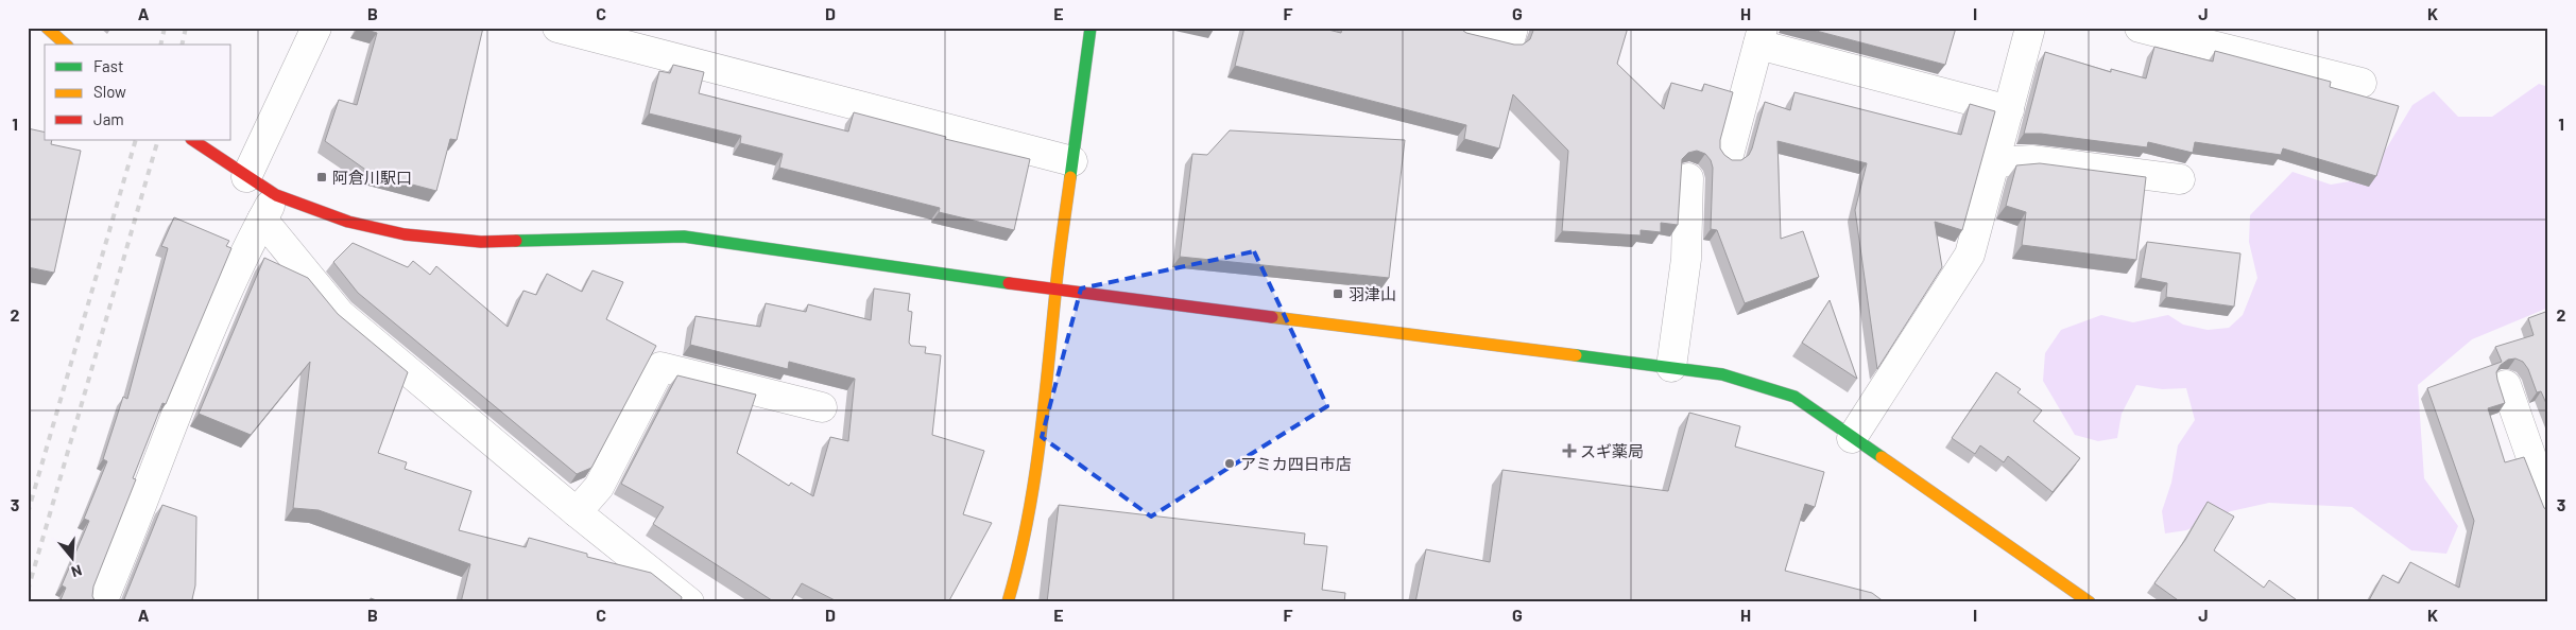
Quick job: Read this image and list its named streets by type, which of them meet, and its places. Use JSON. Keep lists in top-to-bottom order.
{
  "places": {
    "transit": ["阿倉川駅口", "羽津山"],
    "health": ["スギ薬局"],
    "other": ["アミカ四日市店"]
  },
  "legend": ["Fast", "Slow", "Jam"],
  "north": "bottom",
  "grid": {
    "columns": [
      "A",
      "B",
      "C",
      "D",
      "E",
      "F",
      "G",
      "H",
      "I",
      "J",
      "K"
    ],
    "rows": ["1", "2", "3"]
  }
}
